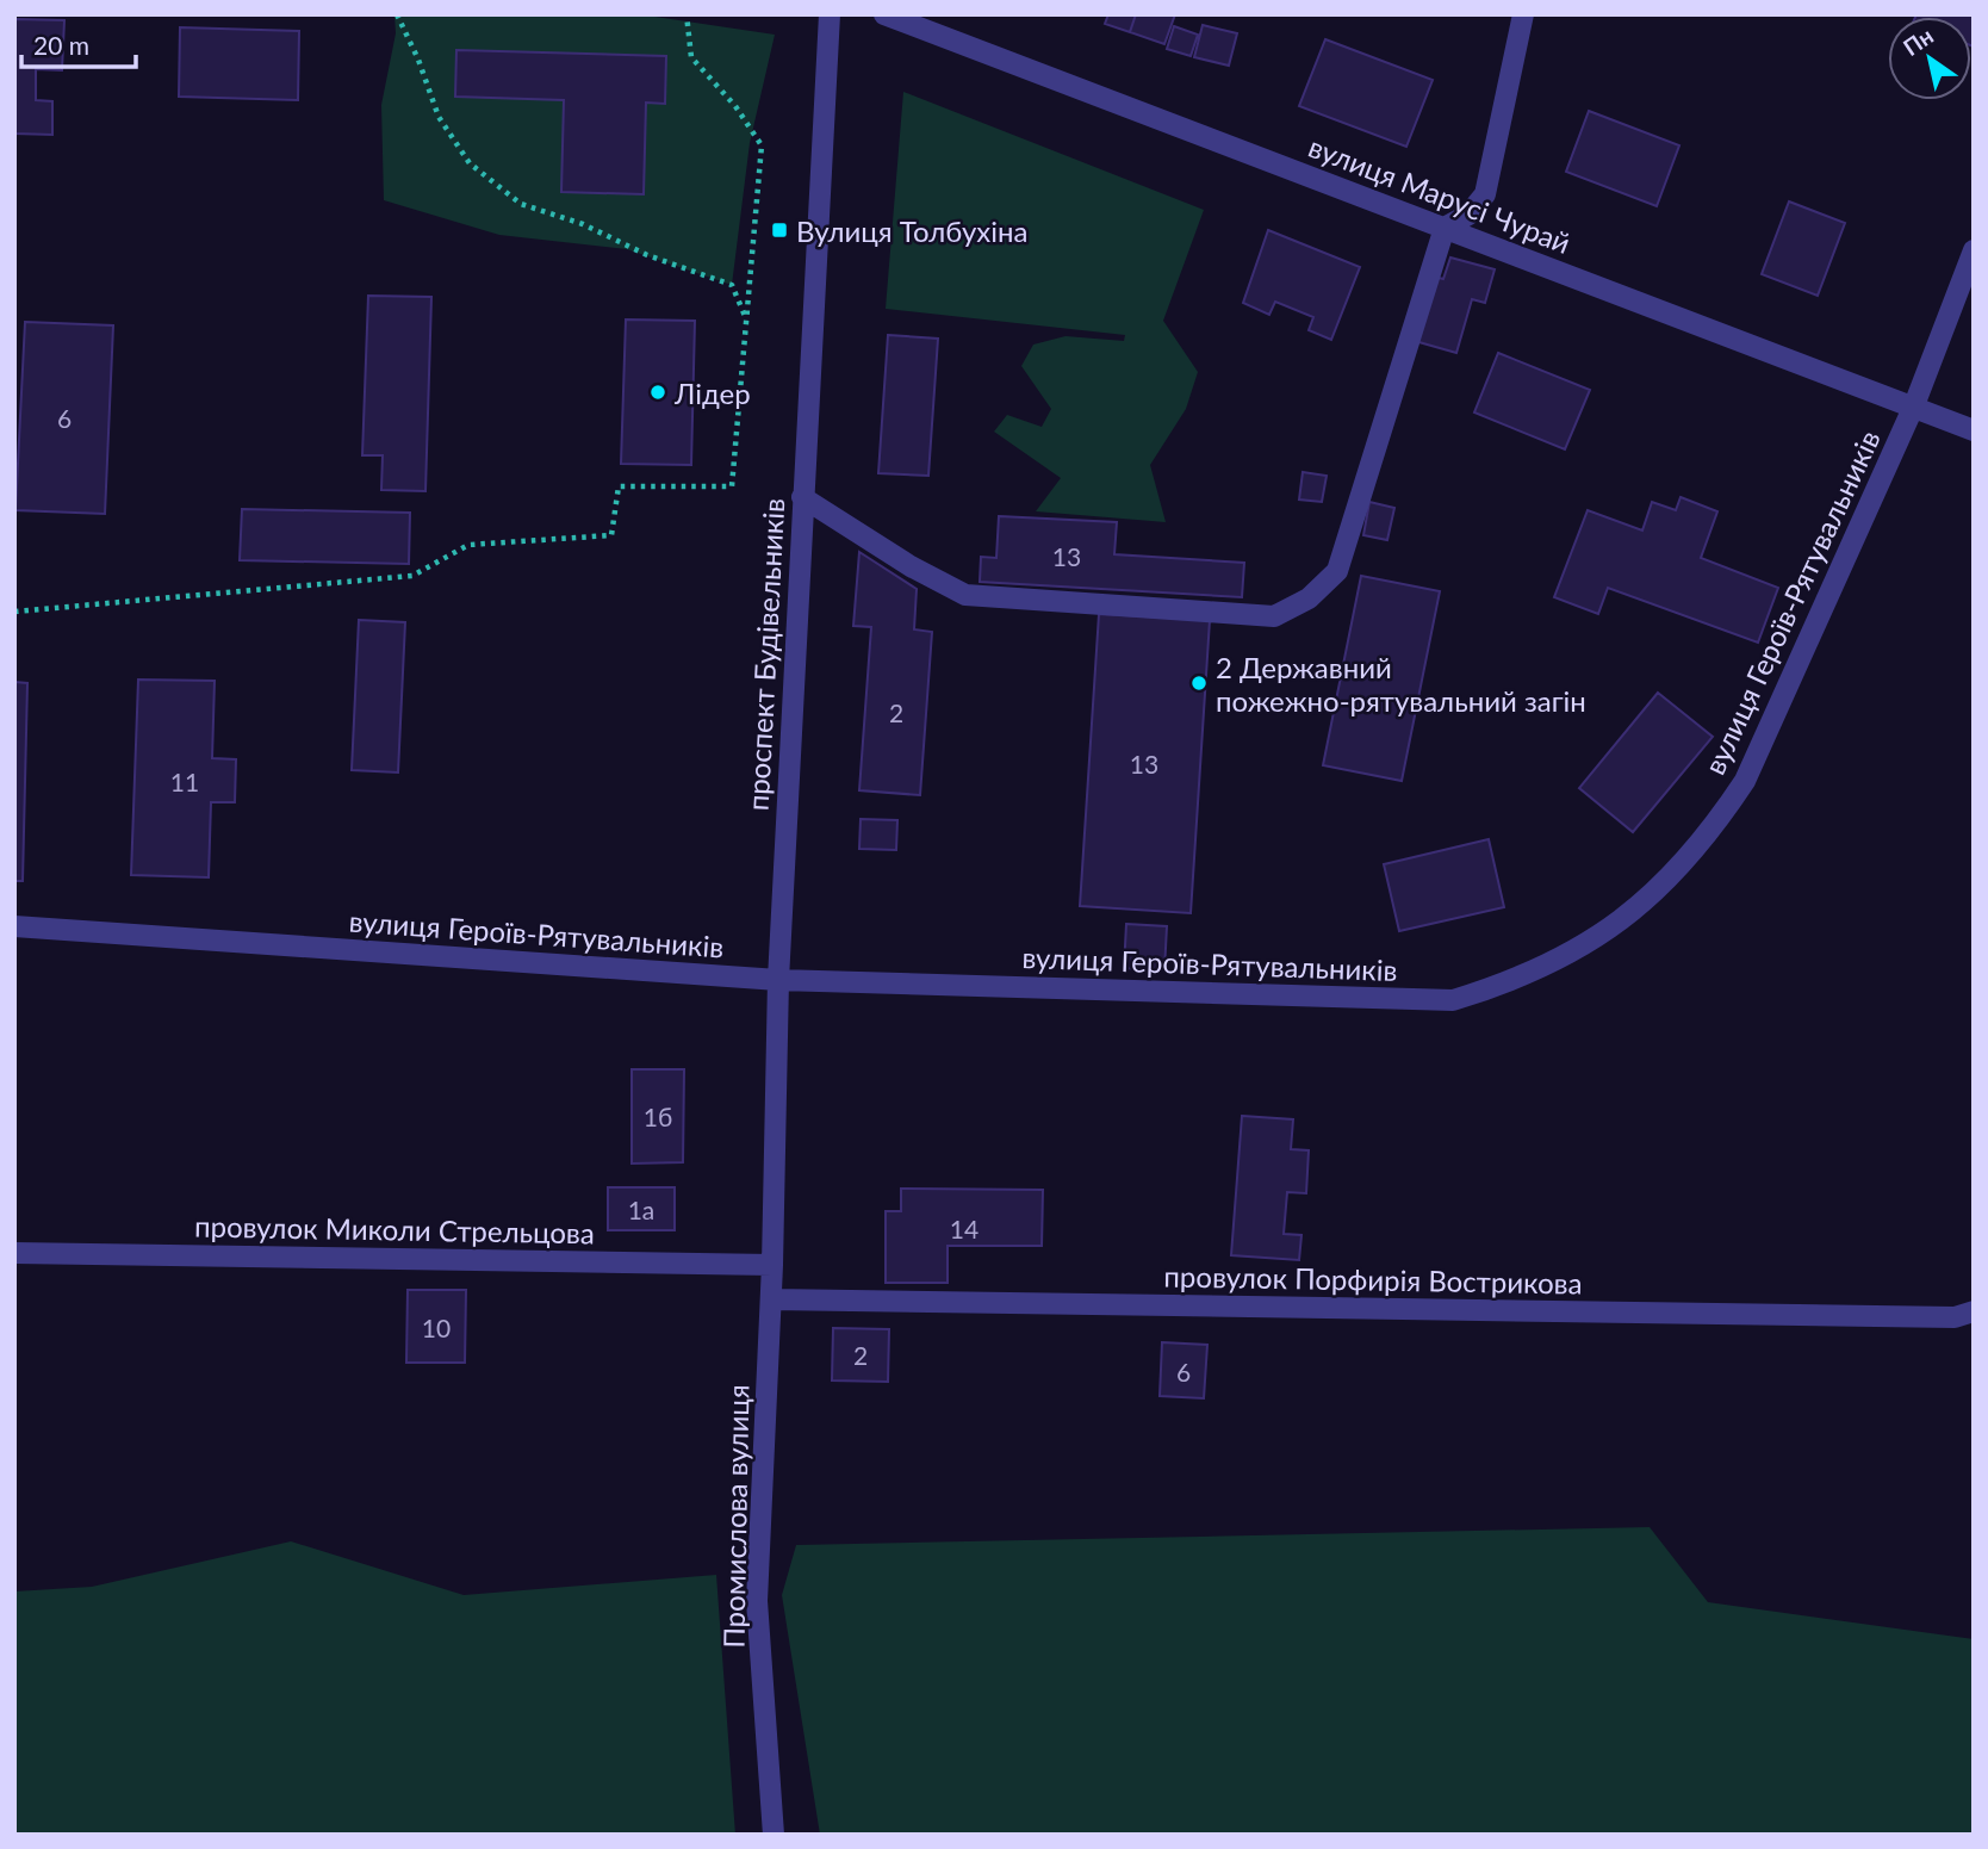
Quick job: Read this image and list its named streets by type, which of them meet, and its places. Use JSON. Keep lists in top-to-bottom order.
{
  "streets": {
    "street": [
      "вулиця Марусі Чурай",
      "вулиця Героїв-Рятувальників",
      "проспект Будівельників",
      "провулок Миколи Стрельцова",
      "провулок Порфирія Вострикова",
      "Промислова вулиця"
    ]
  },
  "crossings": [
    ["вулиця Марусі Чурай", "вулиця Героїв-Рятувальників"],
    ["вулиця Героїв-Рятувальників", "проспект Будівельників"],
    ["проспект Будівельників", "провулок Миколи Стрельцова"],
    ["проспект Будівельників", "провулок Порфирія Вострикова"],
    ["проспект Будівельників", "Промислова вулиця"],
    ["провулок Порфирія Вострикова", "Промислова вулиця"]
  ],
  "places": {
    "transit": ["Вулиця Толбухіна"],
    "other": ["Лідер", "2 Державний пожежно-рятувальний загін"]
  },
  "house_numbers": [
    "6",
    "13",
    "2",
    "13",
    "11",
    "1б",
    "1а",
    "14",
    "10",
    "2",
    "6"
  ],
  "scale_bar": "20 m",
  "north": "top left"
}
